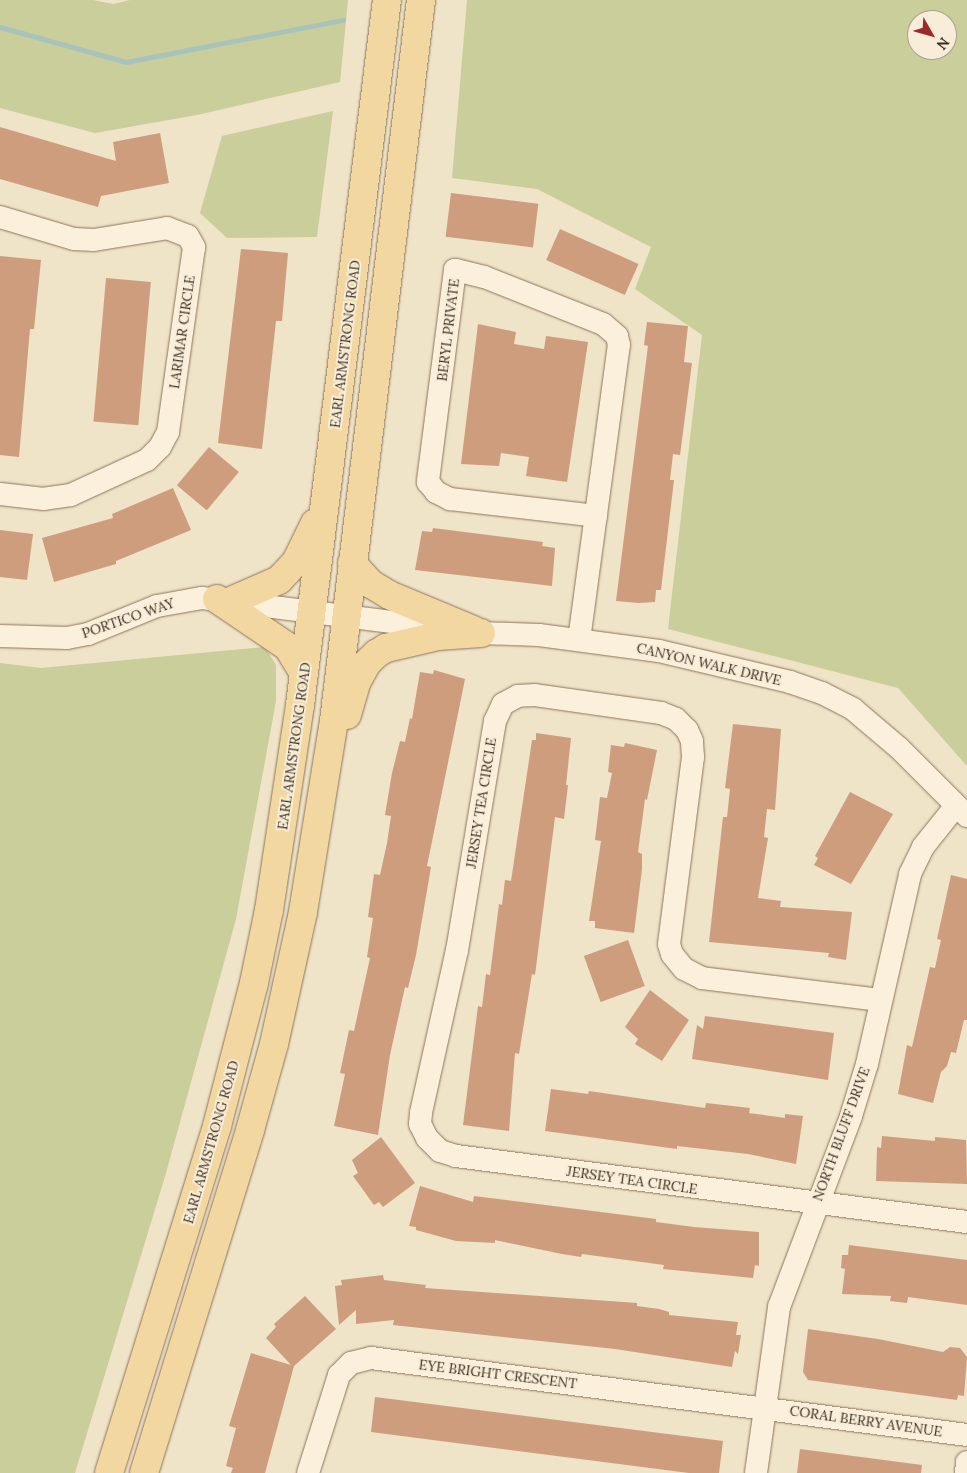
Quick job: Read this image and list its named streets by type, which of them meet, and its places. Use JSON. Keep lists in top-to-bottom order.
{
  "streets": {
    "main road": ["EARL ARMSTRONG ROAD"],
    "street": [
      "BERYL PRIVATE",
      "LARIMAR CIRCLE",
      "PORTICO WAY",
      "CANYON WALK DRIVE",
      "JERSEY TEA CIRCLE",
      "NORTH BLUFF DRIVE",
      "EYE BRIGHT CRESCENT",
      "CORAL BERRY AVENUE"
    ]
  },
  "crossings": [
    ["BERYL PRIVATE", "CANYON WALK DRIVE"],
    ["EARL ARMSTRONG ROAD", "PORTICO WAY"],
    ["PORTICO WAY", "CANYON WALK DRIVE"],
    ["CANYON WALK DRIVE", "NORTH BLUFF DRIVE"],
    ["JERSEY TEA CIRCLE", "NORTH BLUFF DRIVE"],
    ["NORTH BLUFF DRIVE", "EYE BRIGHT CRESCENT"],
    ["NORTH BLUFF DRIVE", "CORAL BERRY AVENUE"],
    ["EYE BRIGHT CRESCENT", "CORAL BERRY AVENUE"]
  ],
  "north": "bottom right"
}
